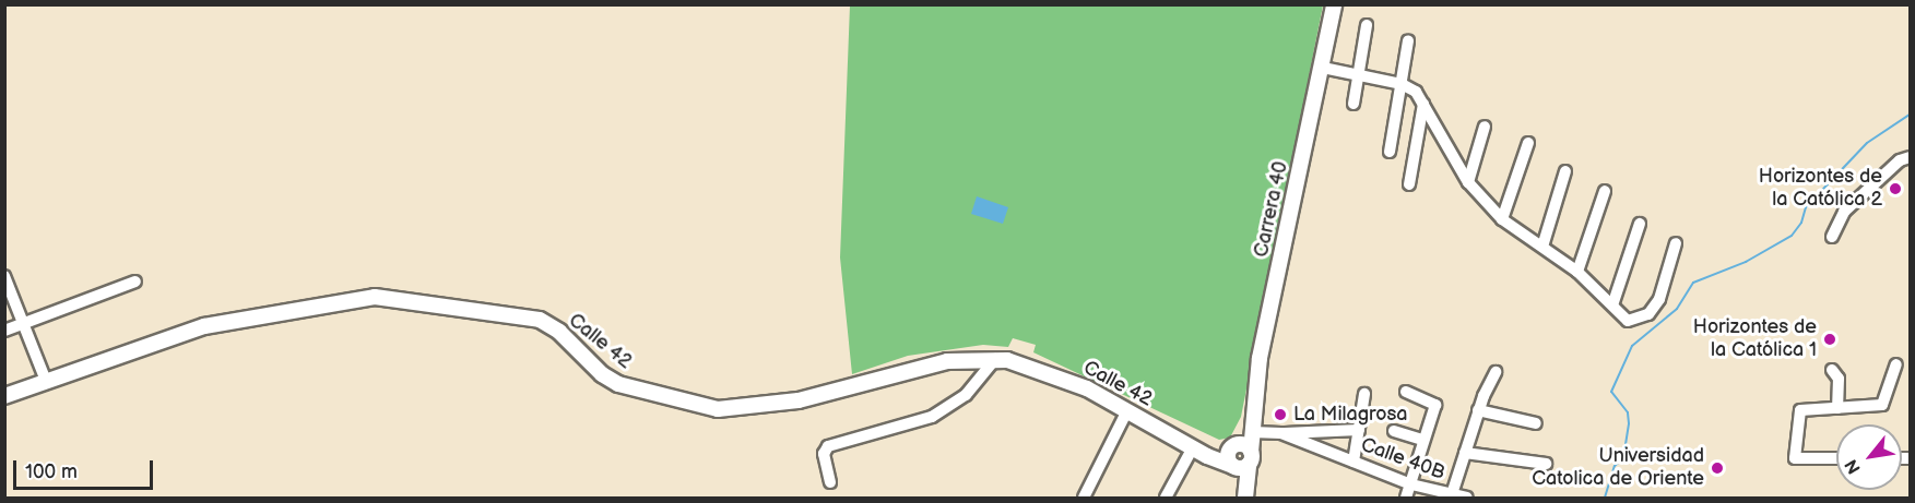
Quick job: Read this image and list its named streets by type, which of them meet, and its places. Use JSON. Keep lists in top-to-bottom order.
{
  "streets": {
    "main road": ["Carrera 40", "Calle 42"],
    "street": ["Calle 40B"]
  },
  "crossings": [
    ["Carrera 40", "Calle 40B"]
  ],
  "places": [
    "Horizontes de la Católica 2",
    "Horizontes de la Católica 1",
    "La Milagrosa",
    "Universidad Catolica de Oriente"
  ],
  "scale_bar": "100 m",
  "north": "bottom left"
}
